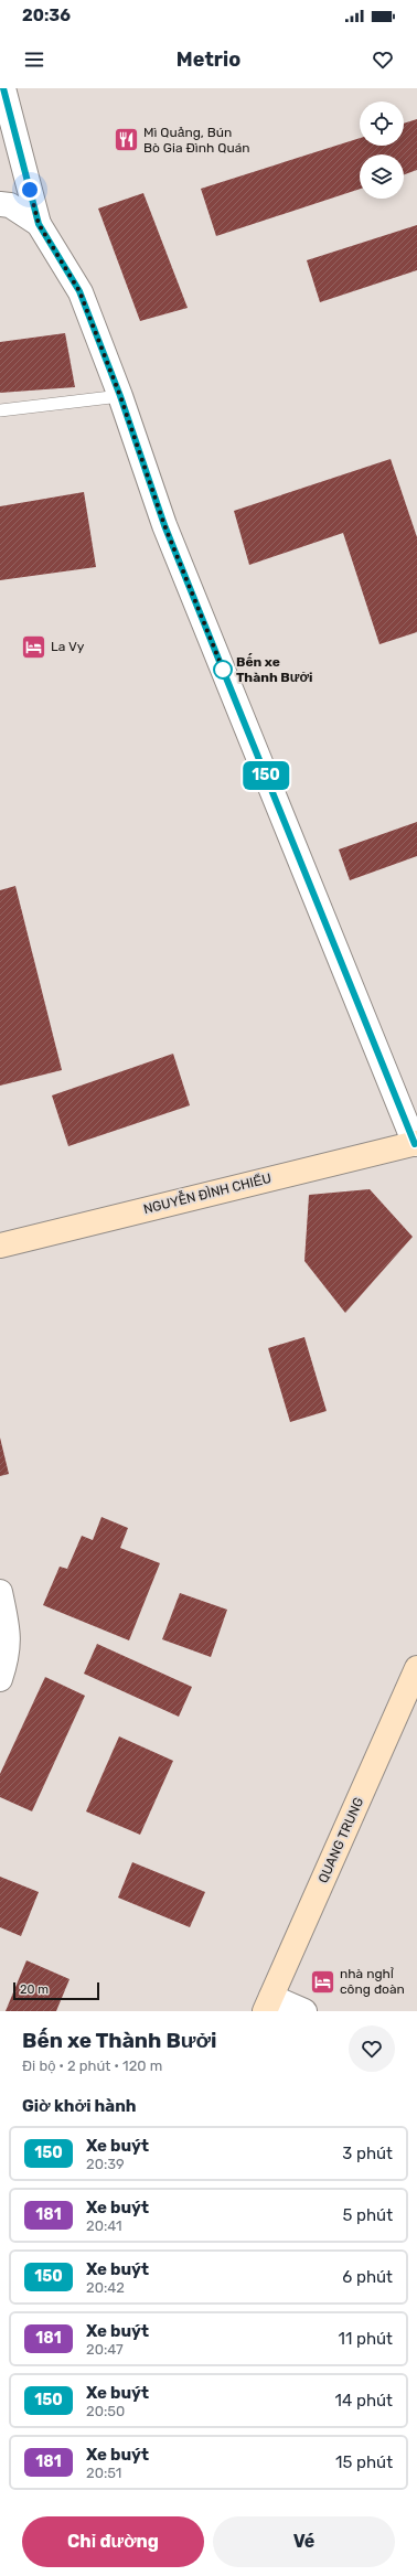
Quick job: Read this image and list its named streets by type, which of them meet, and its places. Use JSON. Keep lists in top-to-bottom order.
{
  "streets": {
    "main road": ["NGUYỄN ĐÌNH CHIỂU", "QUANG TRUNG"]
  },
  "places": {
    "restaurant": ["Mì Quảng, Bún Bò Gia Đình Quán"],
    "hotel": ["La Vy", "nhà nghỉ công đoàn"],
    "other": ["Bến xe Thành Bưởi"]
  },
  "lines": ["bus line 150"],
  "scale_bar": "20 m",
  "page": {
    "status": "20:36",
    "header": "Metrio",
    "on_map": "150",
    "scale": "20 m",
    "heading": [
      ["Bến xe Thành Bưởi", "Đi bộ · 2 phút · 120 m"],
      "Giờ khởi hành"
    ],
    "list": [
      {
        "mark": "150",
        "name": "Xe buýt",
        "note": "20:39",
        "value": "3 phút"
      },
      {
        "mark": "181",
        "name": "Xe buýt",
        "note": "20:41",
        "value": "5 phút"
      },
      {
        "mark": "150",
        "name": "Xe buýt",
        "note": "20:42",
        "value": "6 phút"
      },
      {
        "mark": "181",
        "name": "Xe buýt",
        "note": "20:47",
        "value": "11 phút"
      },
      {
        "mark": "150",
        "name": "Xe buýt",
        "note": "20:50",
        "value": "14 phút"
      },
      {
        "mark": "181",
        "name": "Xe buýt",
        "note": "20:51",
        "value": "15 phút"
      }
    ],
    "buttons": ["Chỉ đường", "Vé"]
  }
}
